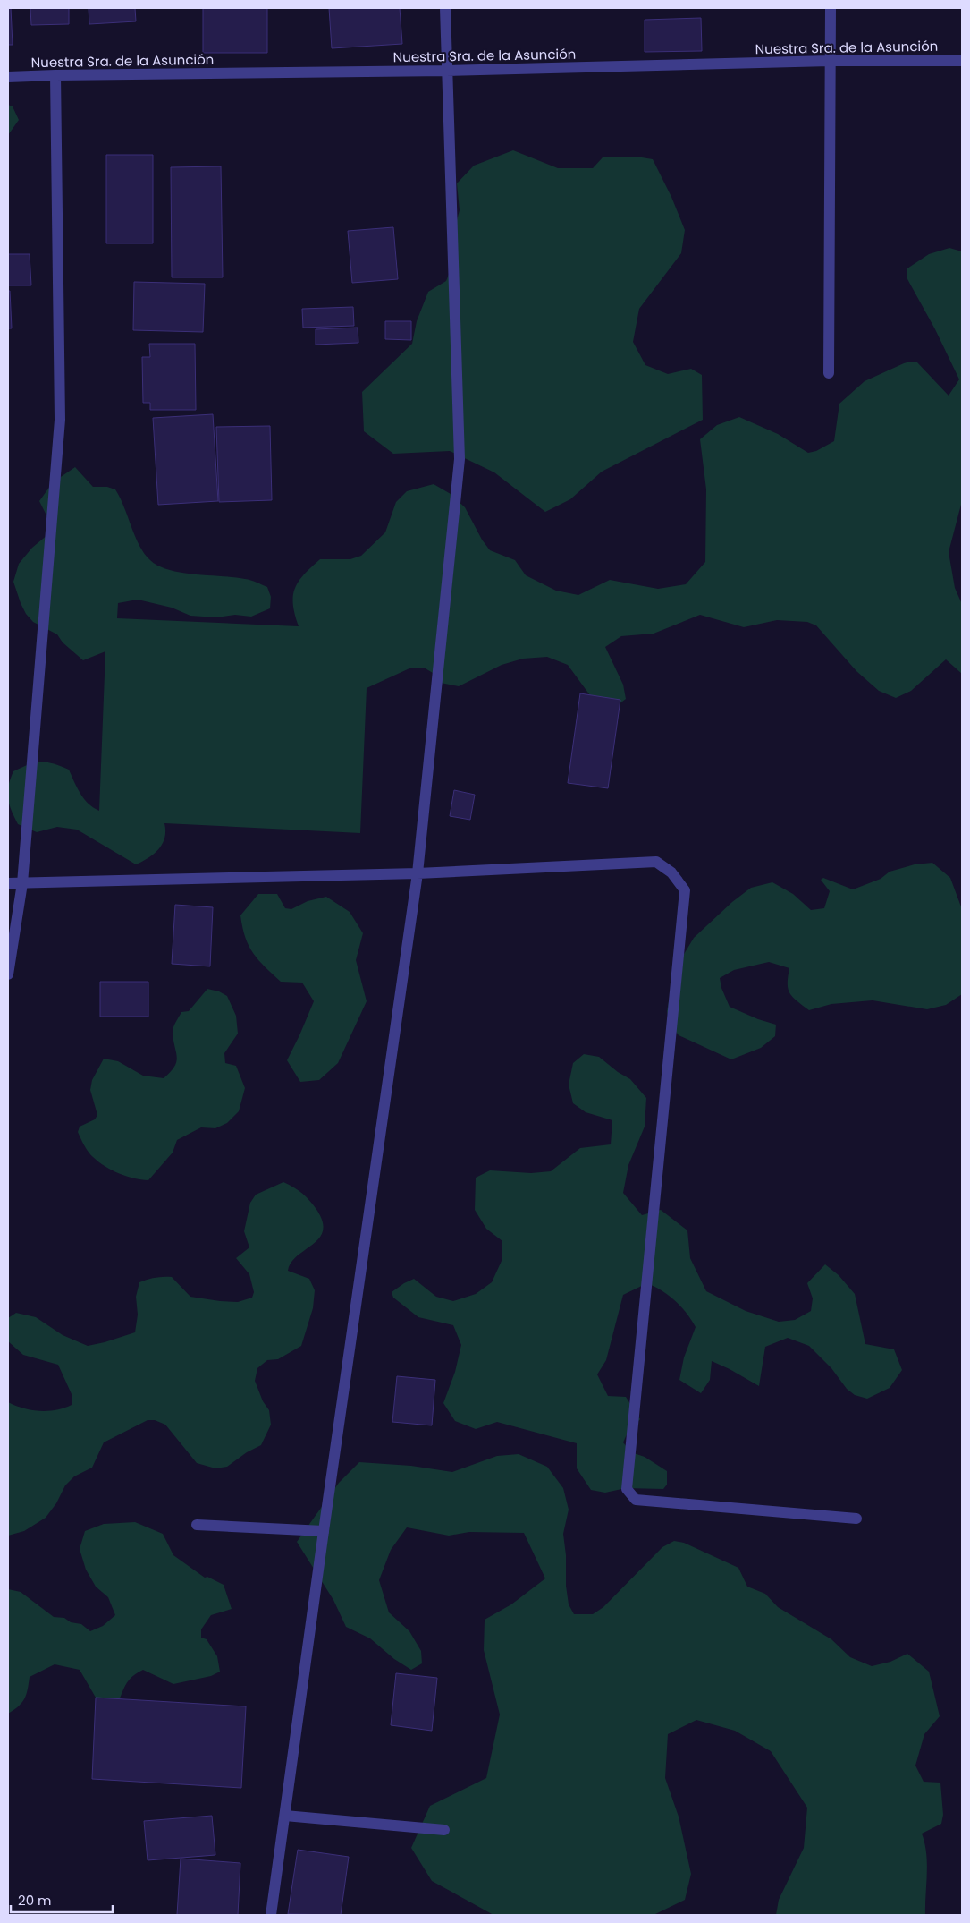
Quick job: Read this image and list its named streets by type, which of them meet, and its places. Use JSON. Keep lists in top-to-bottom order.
{
  "streets": {
    "street": ["Nuestra Sra. de la Asunción"]
  },
  "scale_bar": "20 m"
}
